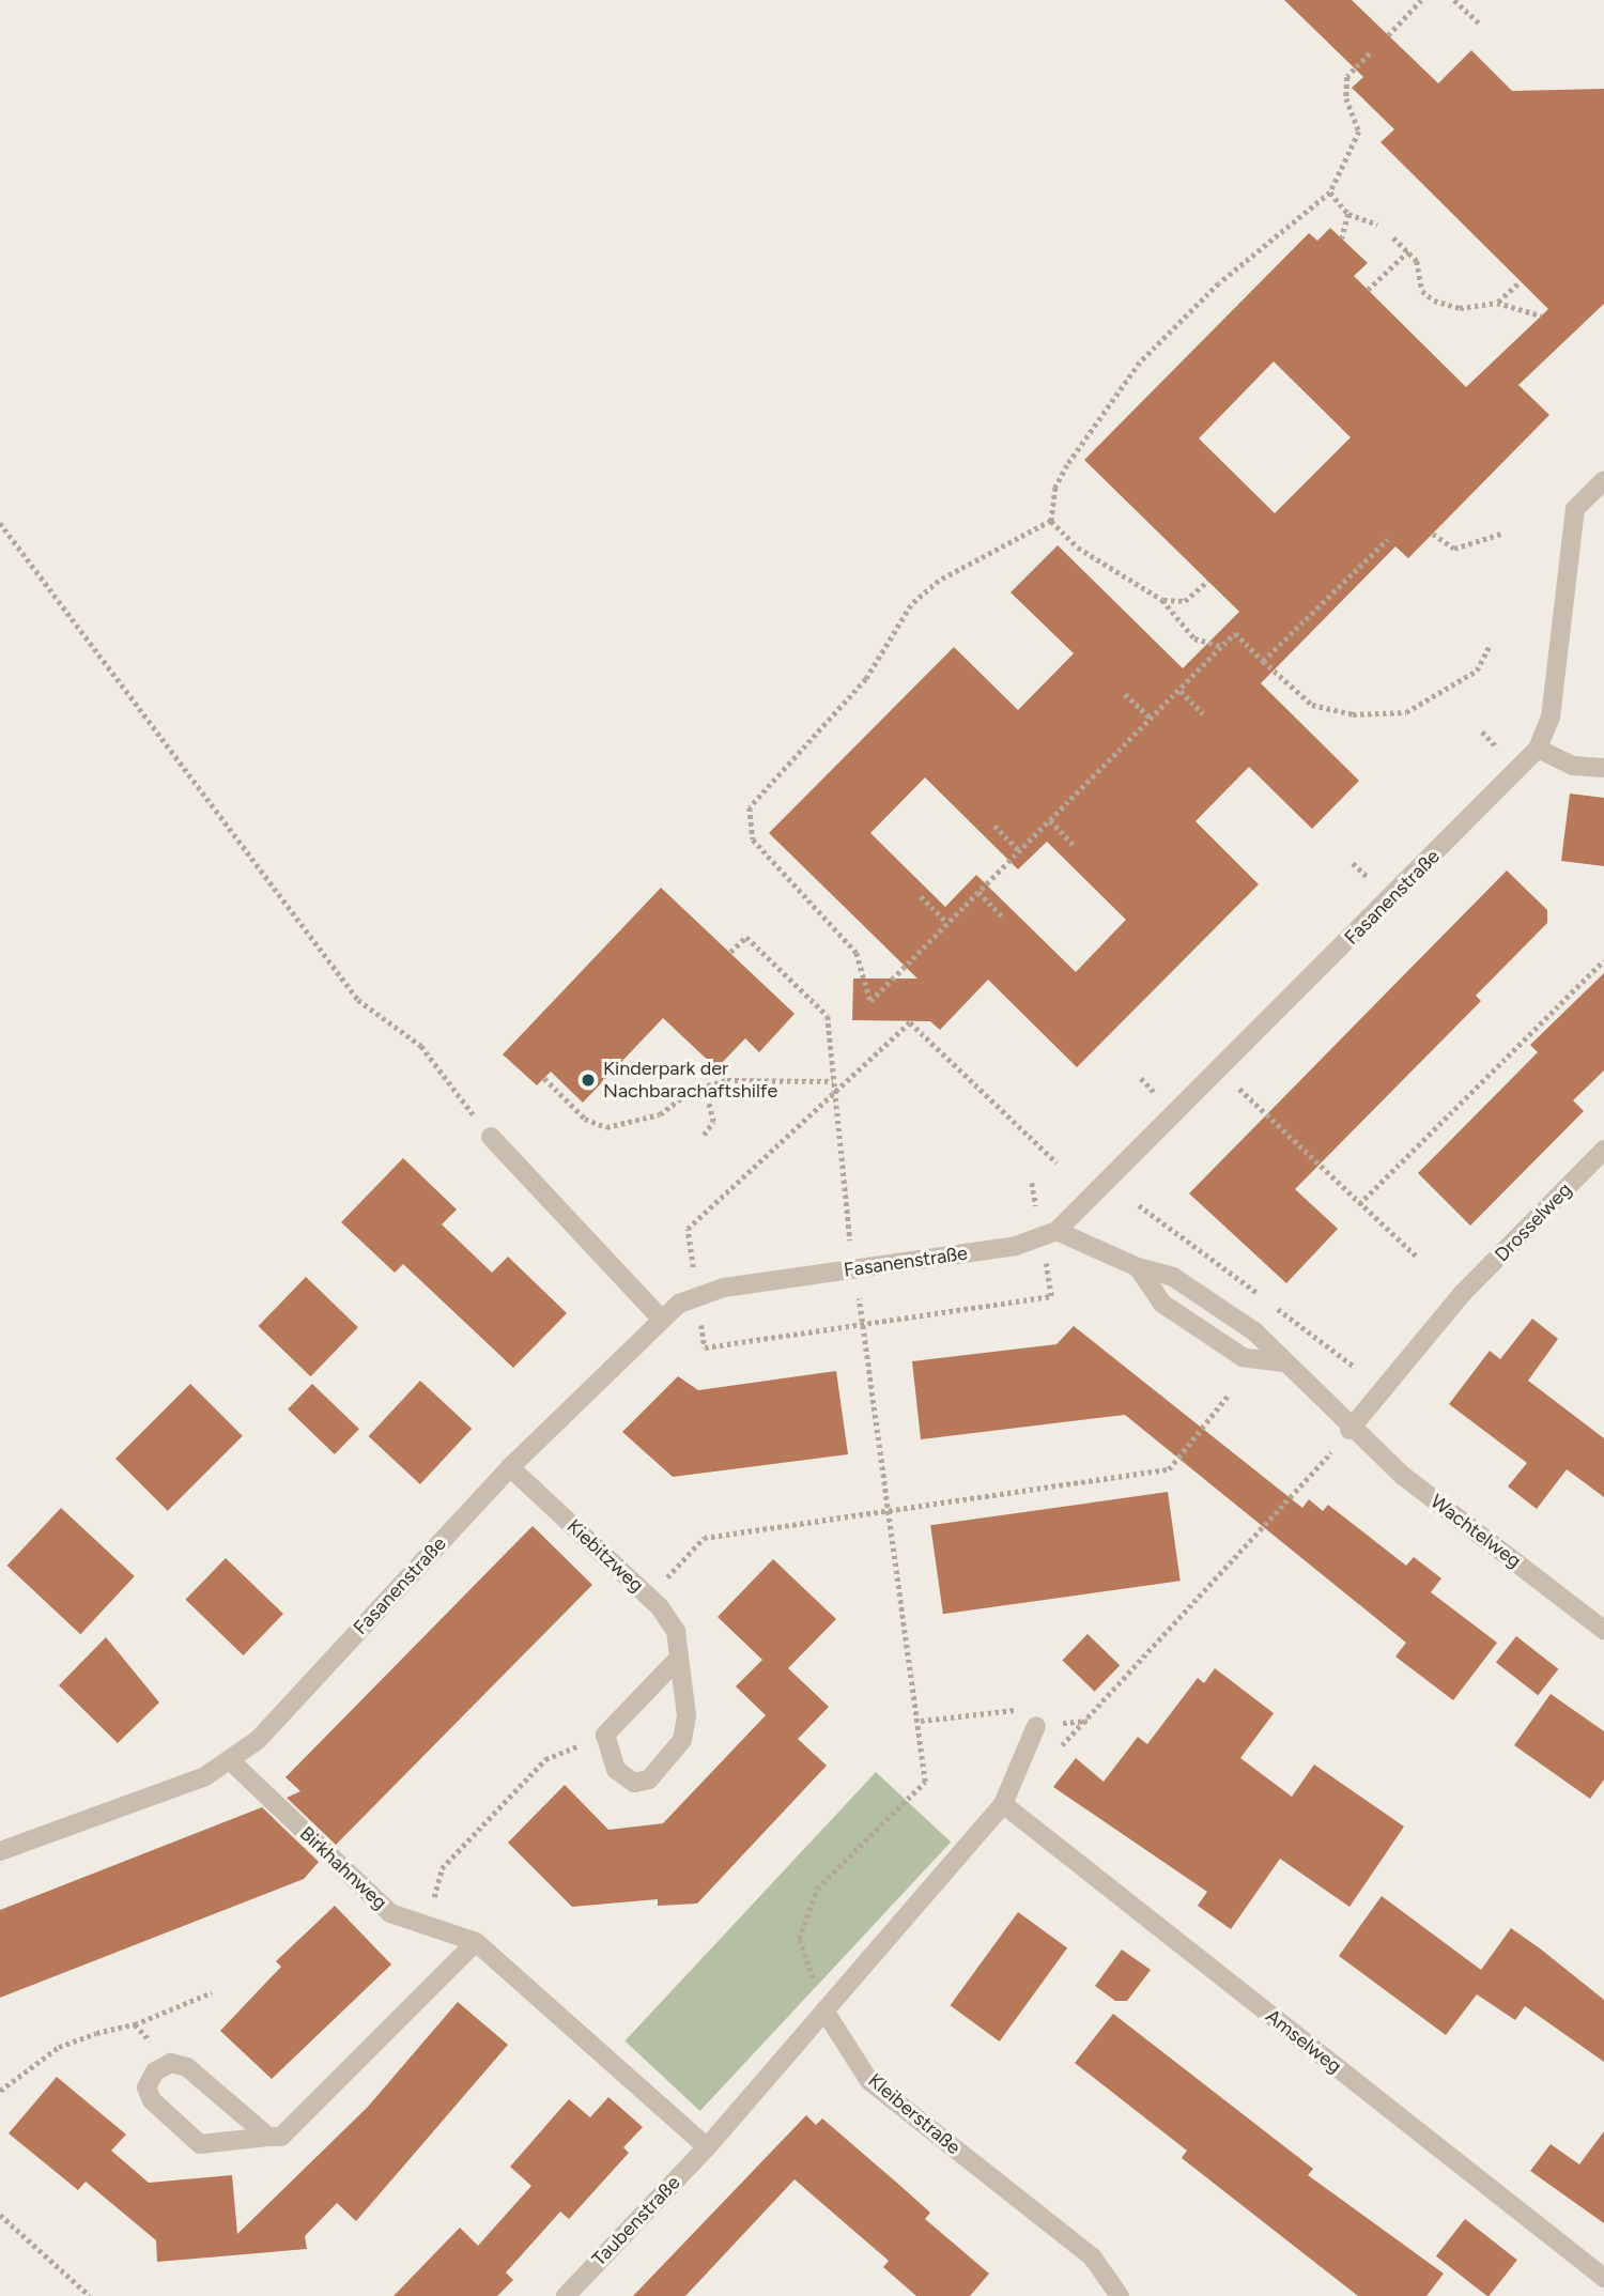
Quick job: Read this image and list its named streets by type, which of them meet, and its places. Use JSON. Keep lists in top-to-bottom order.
{
  "streets": {
    "street": [
      "Fasanenstraße",
      "Drosselweg",
      "Wachtelweg",
      "Kiebitzweg",
      "Birkhahnweg",
      "Amselweg",
      "Kleiberstraße",
      "Taubenstraße"
    ]
  },
  "crossings": [
    ["Fasanenstraße", "Wachtelweg"],
    ["Fasanenstraße", "Kiebitzweg"],
    ["Fasanenstraße", "Birkhahnweg"],
    ["Drosselweg", "Wachtelweg"],
    ["Birkhahnweg", "Taubenstraße"]
  ],
  "places": ["Kinderpark der Nachbarachaftshilfe"]
}
